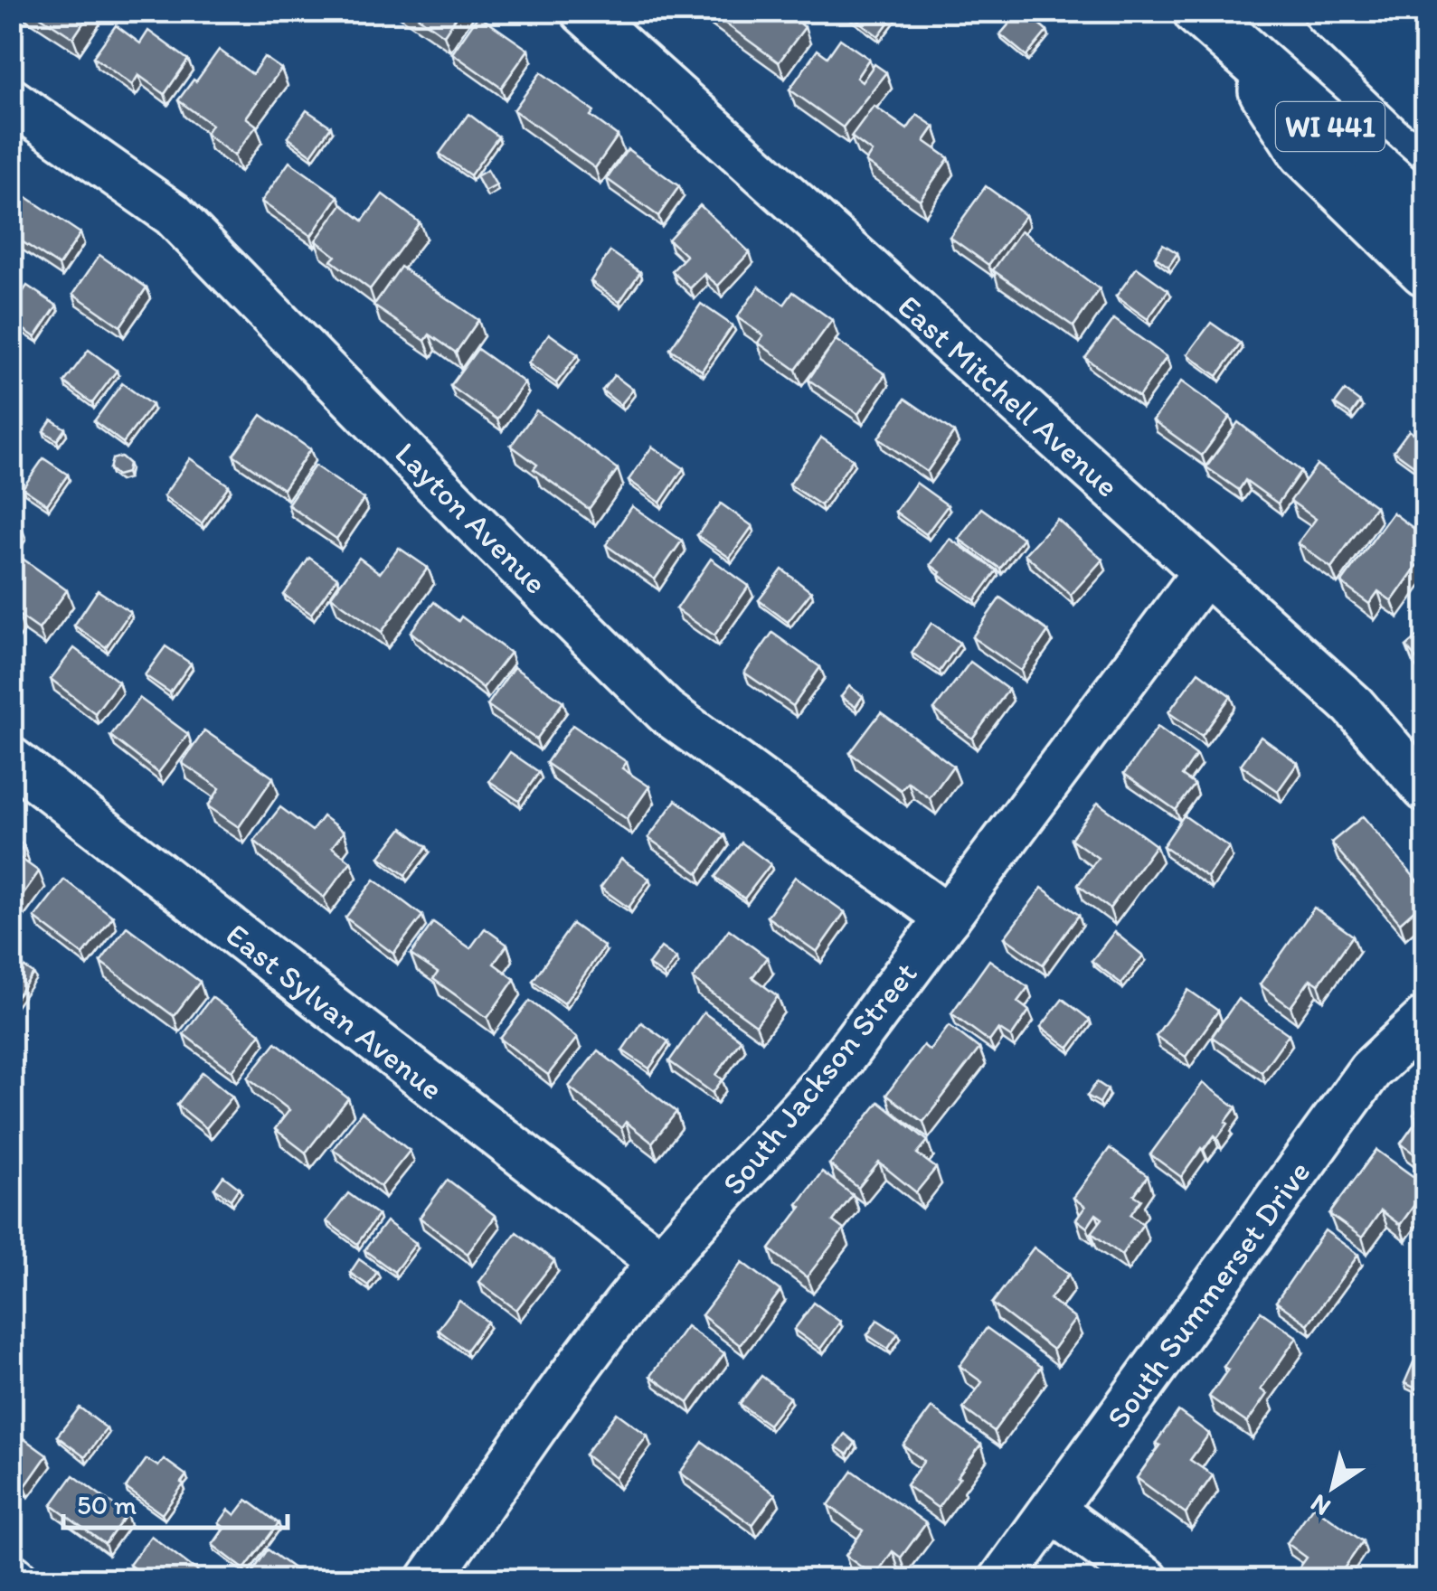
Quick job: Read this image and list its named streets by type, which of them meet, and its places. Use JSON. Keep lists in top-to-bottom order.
{
  "streets": {
    "highway": ["WI 441"],
    "street": [
      "East Mitchell Avenue",
      "Layton Avenue",
      "East Sylvan Avenue",
      "South Jackson Street",
      "South Summerset Drive"
    ]
  },
  "crossings": [
    ["East Mitchell Avenue", "South Jackson Street"],
    ["Layton Avenue", "South Jackson Street"],
    ["East Sylvan Avenue", "South Jackson Street"]
  ],
  "scale_bar": "50 m",
  "north": "bottom left"
}
